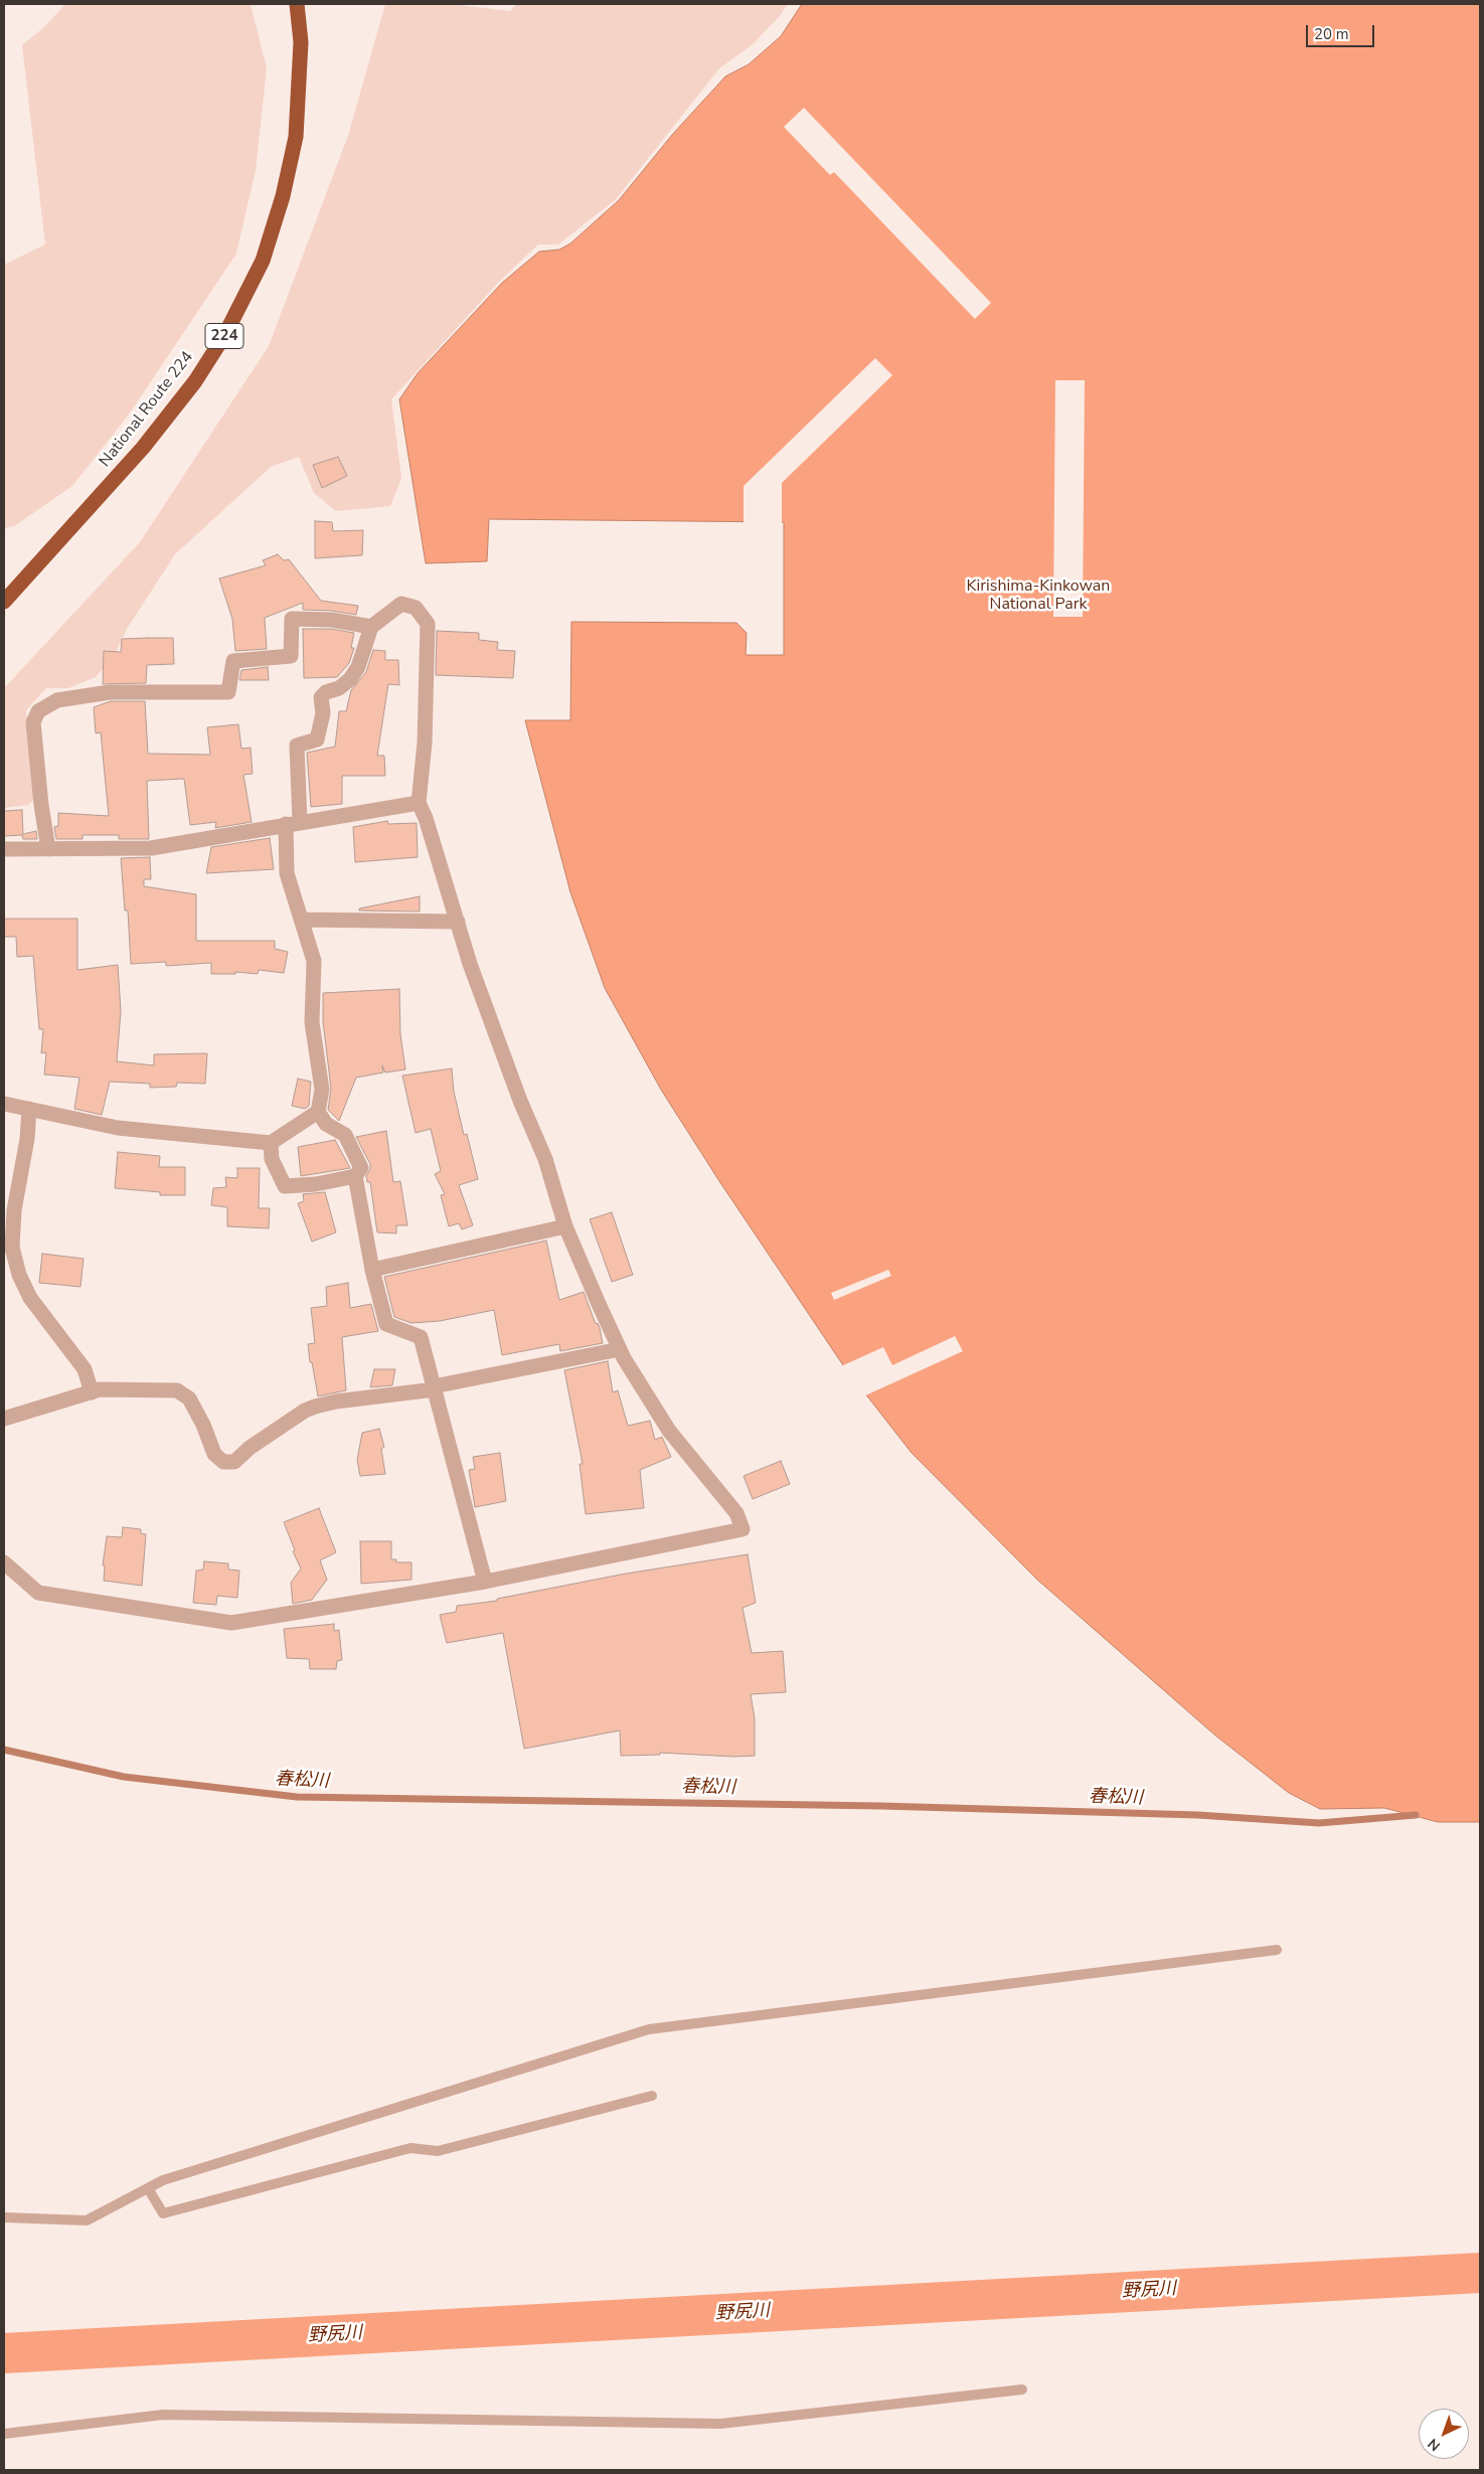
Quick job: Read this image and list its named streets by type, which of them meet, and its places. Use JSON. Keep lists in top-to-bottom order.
{
  "streets": {
    "highway": ["224", "National Route 224"]
  },
  "water": ["春松川", "野尻川"],
  "parks": ["Kirishima-Kinkowan National Park"],
  "scale_bar": "20 m",
  "north": "bottom left"
}
